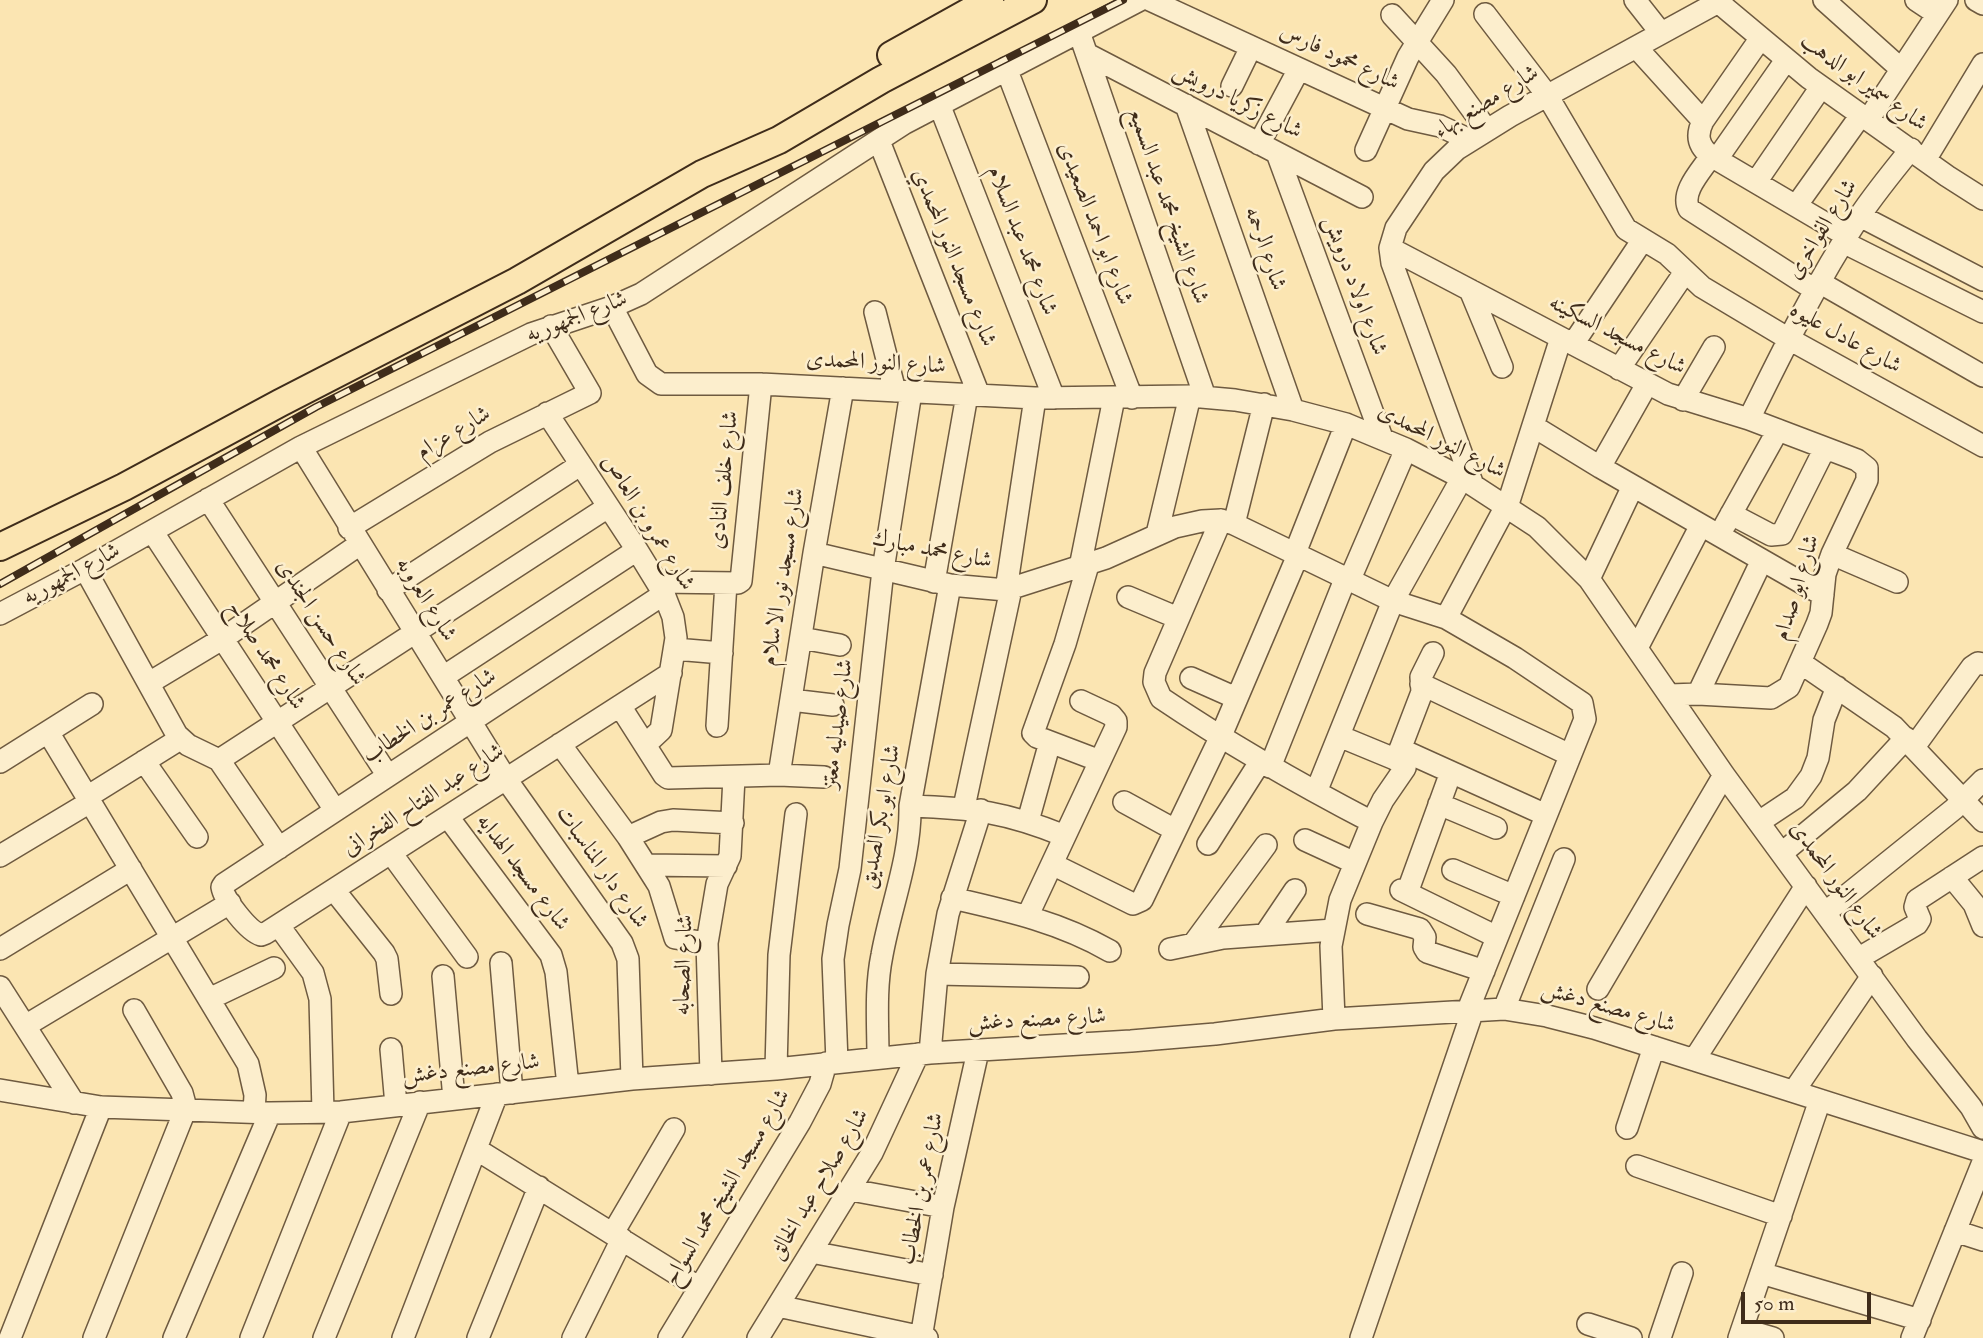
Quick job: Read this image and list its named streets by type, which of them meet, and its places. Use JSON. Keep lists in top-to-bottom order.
{
  "streets": {
    "street": [
      "شارع محمود فارس",
      "شارع سمير ابو الدهب",
      "شارع زكريا درويش",
      "شارع مصنع بهاء",
      "شارع الشيخ محمد عبد السميع",
      "شارع ابو احمد الصعيدى",
      "شارع الفواخرى",
      "شارع محمد عبد السلام",
      "شارع الرحمه",
      "شارع مسجد النور المحمدي",
      "شارع اولاد درويش",
      "شارع الجمهوريه",
      "شارع مسجد السكينه",
      "شارع عادل عليوه",
      "شارع النور المحمدى",
      "شارع عزام",
      "شارع خلف النادى",
      "شارع عمرو بن العاص",
      "شارع محمد مبارك",
      "شارع مسجد نور الاسلام",
      "شارع ابو صدام",
      "شارع العروبه",
      "شارع حسن الجندى",
      "شارع محمد صلاح",
      "شارع عمر بن الخطاب",
      "شارع صيدليه معتز",
      "شارع عبد الفتاح الفخرانى",
      "شارع ابو بكر الصديق",
      "شارع دار المناسبات",
      "شارع مسجد الهدايه",
      "شارع الصحابه",
      "شارع مصنع دغش",
      "شارع صلاح عبد الخالق",
      "شارع مسجد الشيخ محمد السواح"
    ]
  },
  "crossings": [
    ["شارع محمود فارس", "شارع مصنع بهاء"],
    ["شارع سمير ابو الدهب", "شارع مصنع بهاء"],
    ["شارع سمير ابو الدهب", "شارع الفواخرى"],
    ["شارع زكريا درويش", "شارع الشيخ محمد عبد السميع"],
    ["شارع زكريا درويش", "شارع الرحمه"],
    ["شارع زكريا درويش", "شارع اولاد درويش"],
    ["شارع مصنع بهاء", "شارع مسجد السكينه"],
    ["شارع مصنع بهاء", "شارع عادل عليوه"],
    ["شارع الشيخ محمد عبد السميع", "شارع الجمهوريه"],
    ["شارع الشيخ محمد عبد السميع", "شارع النور المحمدى"],
    ["شارع ابو احمد الصعيدى", "شارع الجمهوريه"],
    ["شارع ابو احمد الصعيدى", "شارع النور المحمدى"],
    ["شارع الفواخرى", "شارع مسجد السكينه"],
    ["شارع الفواخرى", "شارع عادل عليوه"],
    ["شارع محمد عبد السلام", "شارع الجمهوريه"],
    ["شارع محمد عبد السلام", "شارع النور المحمدى"],
    ["شارع محمد عبد السلام", "شارع صلاح عبد الخالق"],
    ["شارع الرحمه", "شارع النور المحمدى"],
    ["شارع مسجد النور المحمدي", "شارع الجمهوريه"],
    ["شارع مسجد النور المحمدي", "شارع النور المحمدى"],
    ["شارع مسجد النور المحمدي", "شارع ابو بكر الصديق"],
    ["شارع اولاد درويش", "شارع النور المحمدى"],
    ["شارع الجمهوريه", "شارع النور المحمدى"],
    ["شارع الجمهوريه", "شارع عزام"],
    ["شارع الجمهوريه", "شارع العروبه"],
    ["شارع الجمهوريه", "شارع حسن الجندى"],
    ["شارع الجمهوريه", "شارع محمد صلاح"],
    ["شارع مسجد السكينه", "شارع ابو صدام"],
    ["شارع النور المحمدى", "شارع خلف النادى"],
    ["شارع النور المحمدى", "شارع مسجد نور الاسلام"],
    ["شارع النور المحمدى", "شارع ابو صدام"],
    ["شارع النور المحمدى", "شارع صيدليه معتز"],
    ["شارع النور المحمدى", "شارع ابو بكر الصديق"],
    ["شارع النور المحمدى", "شارع صلاح عبد الخالق"],
    ["شارع عزام", "شارع عمرو بن العاص"],
    ["شارع عزام", "شارع العروبه"],
    ["شارع عزام", "شارع حسن الجندى"],
    ["شارع عزام", "شارع محمد صلاح"],
    ["شارع خلف النادى", "شارع عمرو بن العاص"],
    ["شارع خلف النادى", "شارع عمر بن الخطاب"],
    ["شارع عمرو بن العاص", "شارع عمر بن الخطاب"],
    ["شارع عمرو بن العاص", "شارع عبد الفتاح الفخرانى"],
    ["شارع محمد مبارك", "شارع مسجد نور الاسلام"],
    ["شارع محمد مبارك", "شارع صيدليه معتز"],
    ["شارع محمد مبارك", "شارع ابو بكر الصديق"],
    ["شارع محمد مبارك", "شارع صلاح عبد الخالق"],
    ["شارع العروبه", "شارع عمر بن الخطاب"],
    ["شارع العروبه", "شارع عبد الفتاح الفخرانى"],
    ["شارع العروبه", "شارع دار المناسبات"],
    ["شارع حسن الجندى", "شارع عمر بن الخطاب"],
    ["شارع محمد صلاح", "شارع عمر بن الخطاب"],
    ["شارع عمر بن الخطاب", "شارع مصنع دغش"],
    ["شارع صيدليه معتز", "شارع مصنع دغش"],
    ["شارع صيدليه معتز", "شارع مسجد الشيخ محمد السواح"],
    ["شارع عبد الفتاح الفخرانى", "شارع دار المناسبات"],
    ["شارع عبد الفتاح الفخرانى", "شارع مسجد الهدايه"],
    ["شارع ابو بكر الصديق", "شارع مصنع دغش"],
    ["شارع دار المناسبات", "شارع مصنع دغش"],
    ["شارع مسجد الهدايه", "شارع مصنع دغش"],
    ["شارع الصحابه", "شارع مصنع دغش"],
    ["شارع مصنع دغش", "شارع صلاح عبد الخالق"],
    ["شارع مصنع دغش", "شارع مسجد الشيخ محمد السواح"]
  ],
  "scale_bar": "50 m"
}
